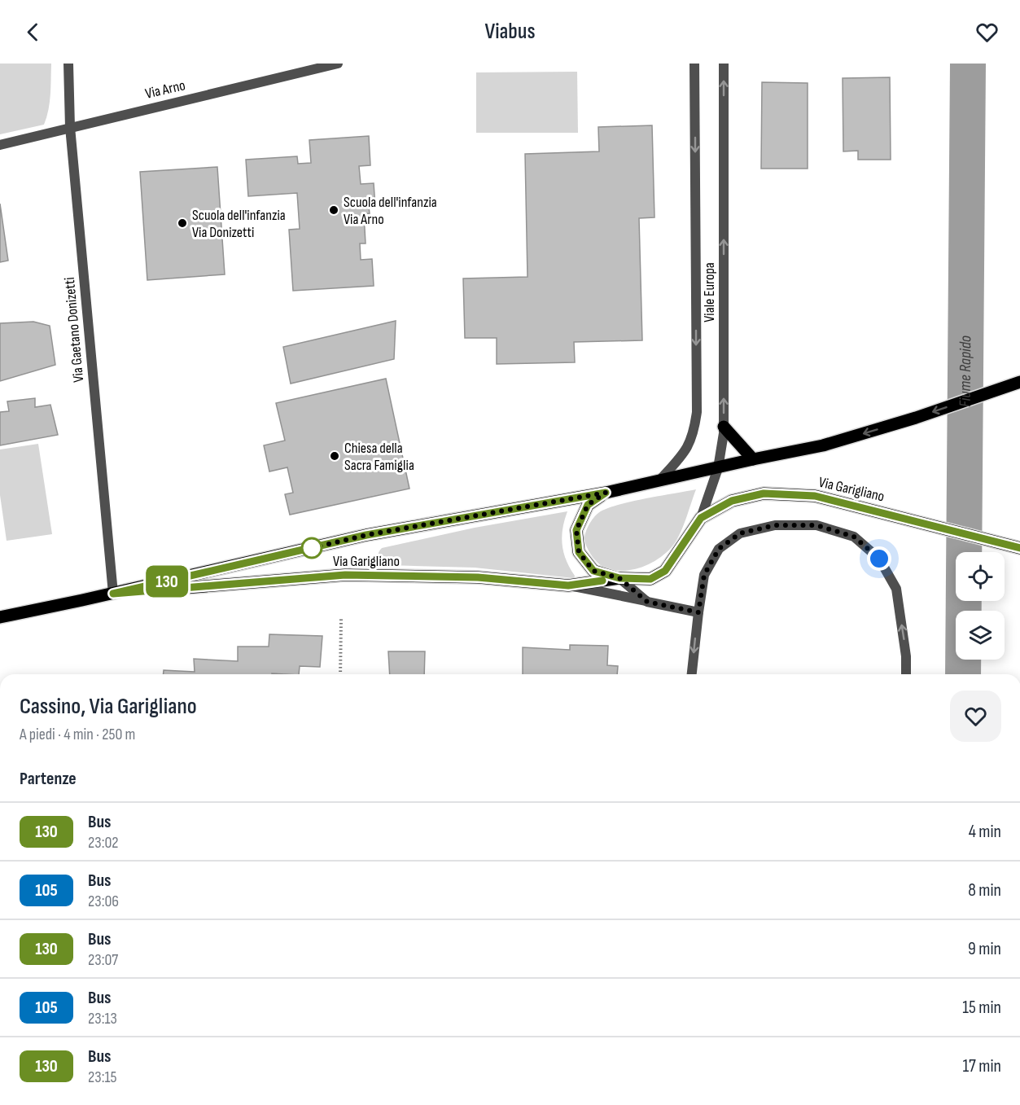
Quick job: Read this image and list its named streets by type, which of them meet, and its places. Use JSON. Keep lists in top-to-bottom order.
{
  "streets": {
    "main road": ["Via Garigliano"],
    "street": ["Via Arno", "Viale Europa", "Via Gaetano Donizetti"]
  },
  "crossings": [
    ["Via Arno", "Via Gaetano Donizetti"],
    ["Viale Europa", "Via Garigliano"],
    ["Via Gaetano Donizetti", "Via Garigliano"]
  ],
  "water": ["Fiume Rapido"],
  "places": ["Scuola dell'infanzia Via Arno", "Scuola dell'infanzia Via Donizetti", "Chiesa della Sacra Famiglia"],
  "lines": ["bus line 130"],
  "page": {
    "header": "Viabus",
    "on_map": "130",
    "heading": [
      ["Cassino, Via Garigliano", "A piedi · 4 min · 250 m"],
      "Partenze"
    ],
    "list": [
      {
        "mark": "130",
        "name": "Bus",
        "note": "23:02",
        "value": "4 min"
      },
      {
        "mark": "105",
        "name": "Bus",
        "note": "23:06",
        "value": "8 min"
      },
      {
        "mark": "130",
        "name": "Bus",
        "note": "23:07",
        "value": "9 min"
      },
      {
        "mark": "105",
        "name": "Bus",
        "note": "23:13",
        "value": "15 min"
      },
      {
        "mark": "130",
        "name": "Bus",
        "note": "23:15",
        "value": "17 min"
      }
    ]
  }
}
